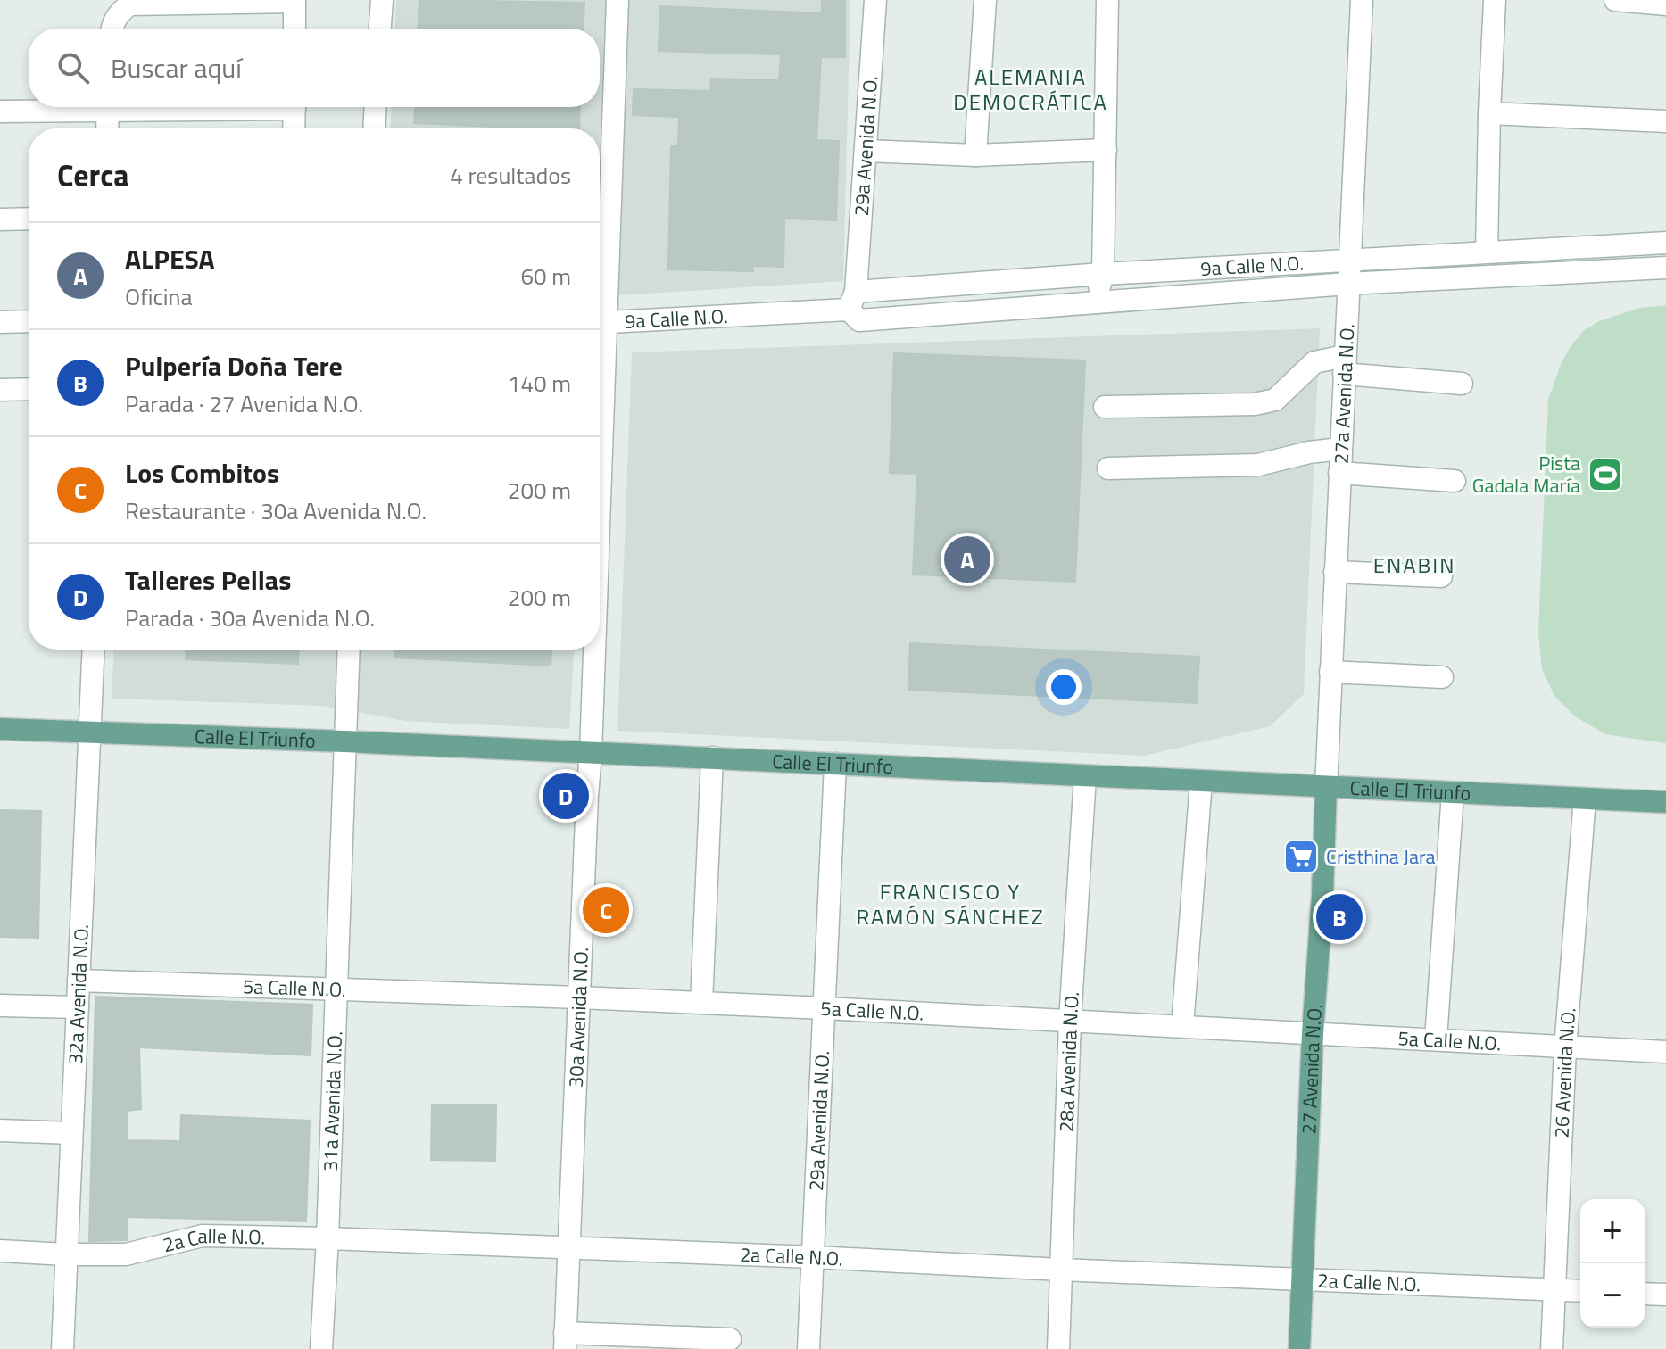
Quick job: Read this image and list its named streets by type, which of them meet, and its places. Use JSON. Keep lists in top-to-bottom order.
{
  "streets": {
    "main road": ["Calle El Triunfo", "27 Avenida N.O."],
    "street": [
      "29a Avenida N.O.",
      "9a Calle N.O.",
      "27a Avenida N.O.",
      "5a Calle N.O.",
      "32a Avenida N.O.",
      "30a Avenida N.O.",
      "28a Avenida N.O.",
      "26 Avenida N.O.",
      "31a Avenida N.O.",
      "2a Calle N.O."
    ]
  },
  "crossings": [
    ["29a Avenida N.O.", "9a Calle N.O."],
    ["29a Avenida N.O.", "Calle El Triunfo"],
    ["29a Avenida N.O.", "5a Calle N.O."],
    ["29a Avenida N.O.", "2a Calle N.O."],
    ["9a Calle N.O.", "27a Avenida N.O."],
    ["27a Avenida N.O.", "Calle El Triunfo"],
    ["27a Avenida N.O.", "27 Avenida N.O."],
    ["Calle El Triunfo", "32a Avenida N.O."],
    ["Calle El Triunfo", "30a Avenida N.O."],
    ["Calle El Triunfo", "28a Avenida N.O."],
    ["Calle El Triunfo", "27 Avenida N.O."],
    ["Calle El Triunfo", "26 Avenida N.O."],
    ["Calle El Triunfo", "31a Avenida N.O."],
    ["5a Calle N.O.", "32a Avenida N.O."],
    ["5a Calle N.O.", "30a Avenida N.O."],
    ["5a Calle N.O.", "28a Avenida N.O."],
    ["5a Calle N.O.", "27 Avenida N.O."],
    ["5a Calle N.O.", "26 Avenida N.O."],
    ["5a Calle N.O.", "31a Avenida N.O."],
    ["32a Avenida N.O.", "2a Calle N.O."],
    ["30a Avenida N.O.", "2a Calle N.O."],
    ["28a Avenida N.O.", "2a Calle N.O."],
    ["27 Avenida N.O.", "2a Calle N.O."],
    ["26 Avenida N.O.", "2a Calle N.O."],
    ["31a Avenida N.O.", "2a Calle N.O."]
  ],
  "districts": ["ALEMANIA DEMOCRÁTICA", "ENABIN", "FRANCISCO Y RAMÓN SÁNCHEZ"],
  "places": {
    "sports": ["Pista Gadala María"],
    "supermarket": ["Cristhina Jara"]
  },
  "page": {
    "search": "Buscar aquí",
    "heading": ["Cerca", "4 resultados"],
    "list": [
      {
        "mark": "A",
        "name": "ALPESA",
        "note": "Oficina",
        "value": "60 m"
      },
      {
        "mark": "B",
        "name": "Pulpería Doña Tere",
        "note": "Parada · 27 Avenida N.O.",
        "value": "140 m"
      },
      {
        "mark": "C",
        "name": "Los Combitos",
        "note": "Restaurante · 30a Avenida N.O.",
        "value": "200 m"
      },
      {
        "mark": "D",
        "name": "Talleres Pellas",
        "note": "Parada · 30a Avenida N.O.",
        "value": "200 m"
      }
    ],
    "pins": [
      "A",
      "D",
      "C",
      "B"
    ],
    "map_buttons": ["+", "−"]
  }
}
